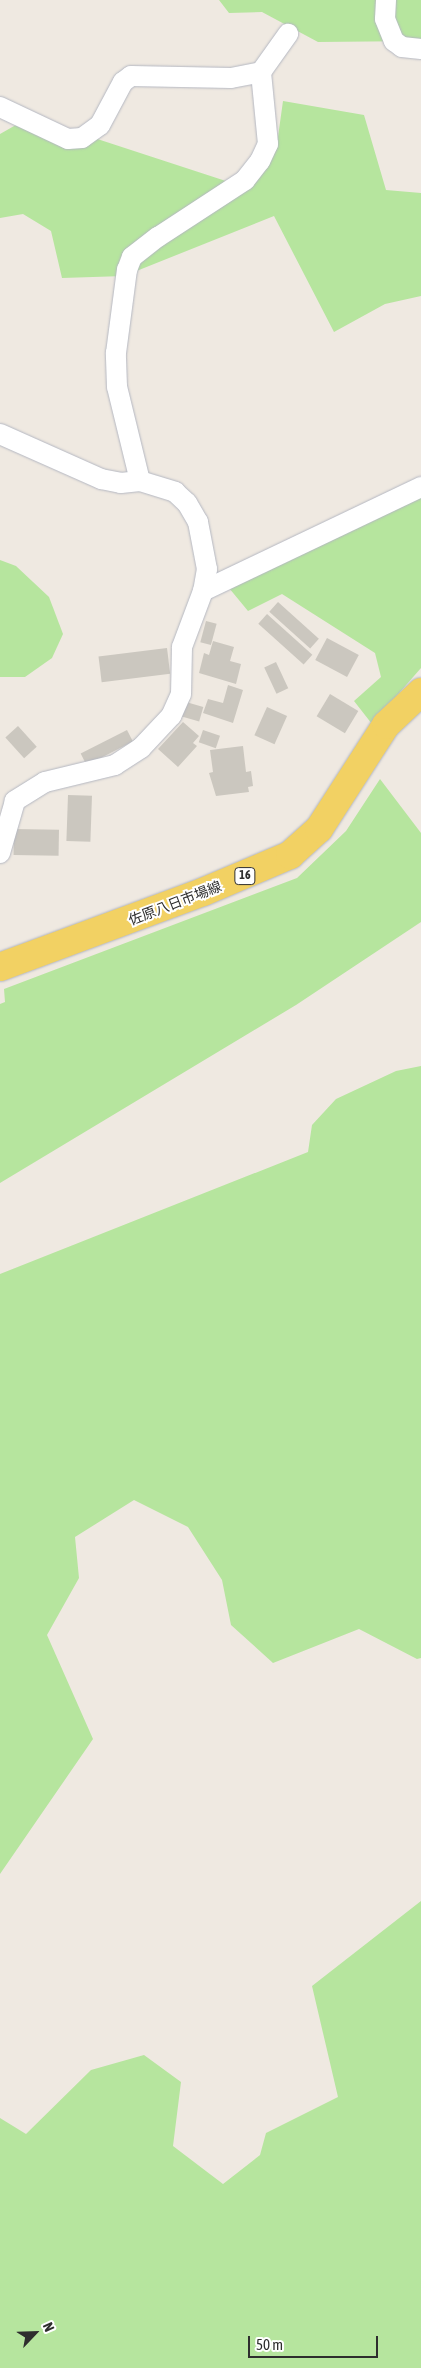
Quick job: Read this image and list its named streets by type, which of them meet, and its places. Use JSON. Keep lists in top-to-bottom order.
{
  "streets": {
    "main road": ["16", "佐原八日市場線"]
  },
  "scale_bar": "50 m",
  "north": "top right"
}
